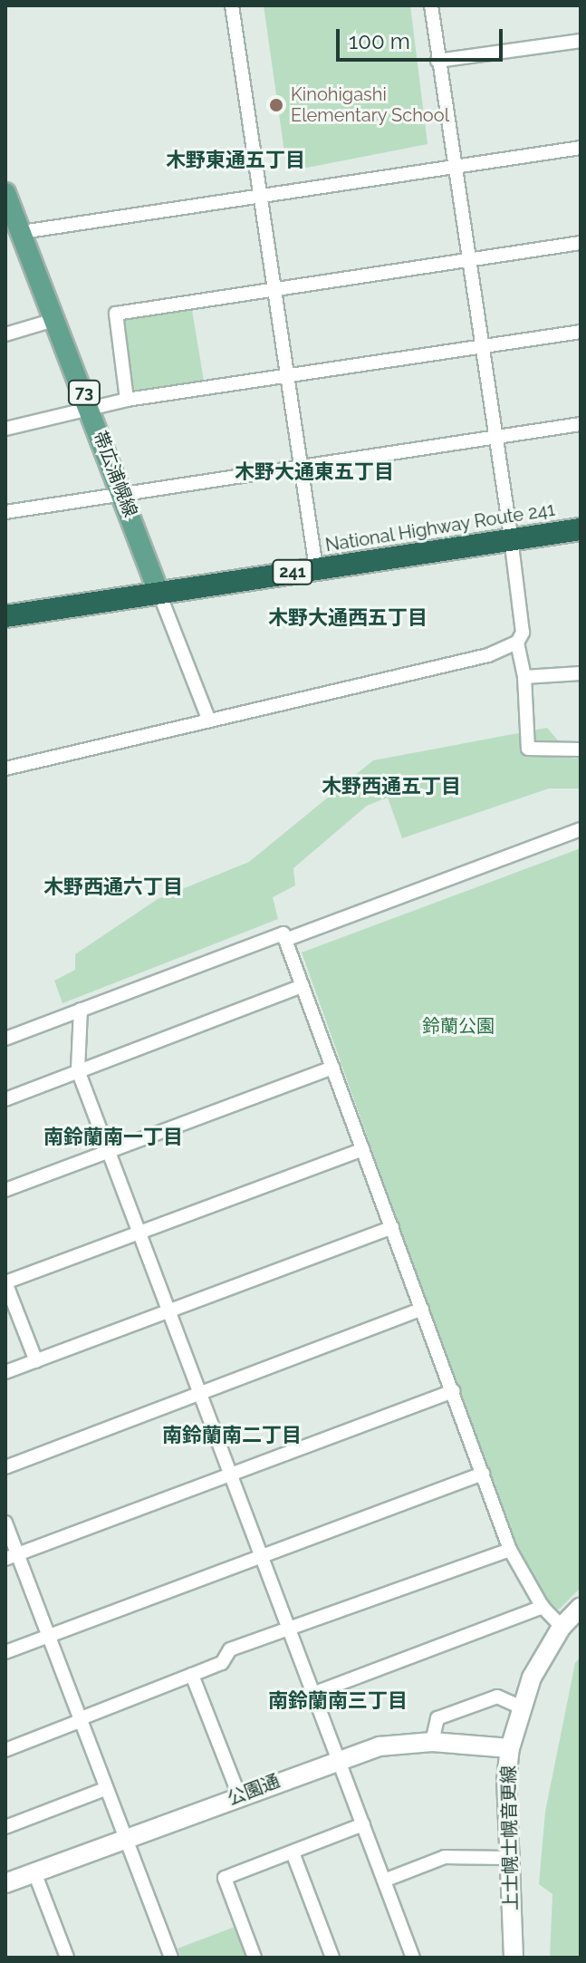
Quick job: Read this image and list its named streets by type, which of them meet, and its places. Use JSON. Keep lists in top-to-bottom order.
{
  "streets": {
    "highway": ["National Highway Route 241", "241"],
    "main road": ["73", "帯広浦幌線"],
    "street": ["公園通", "上士幌士幌音更線"]
  },
  "crossings": [
    ["帯広浦幌線", "National Highway Route 241"],
    ["公園通", "上士幌士幌音更線"]
  ],
  "districts": [
    "木野東通五丁目",
    "木野大通東五丁目",
    "木野大通西五丁目",
    "木野西通五丁目",
    "木野西通六丁目",
    "南鈴蘭南一丁目",
    "南鈴蘭南二丁目",
    "南鈴蘭南三丁目"
  ],
  "parks": ["鈴蘭公園"],
  "places": ["Kinohigashi Elementary School"],
  "scale_bar": "100 m"
}
